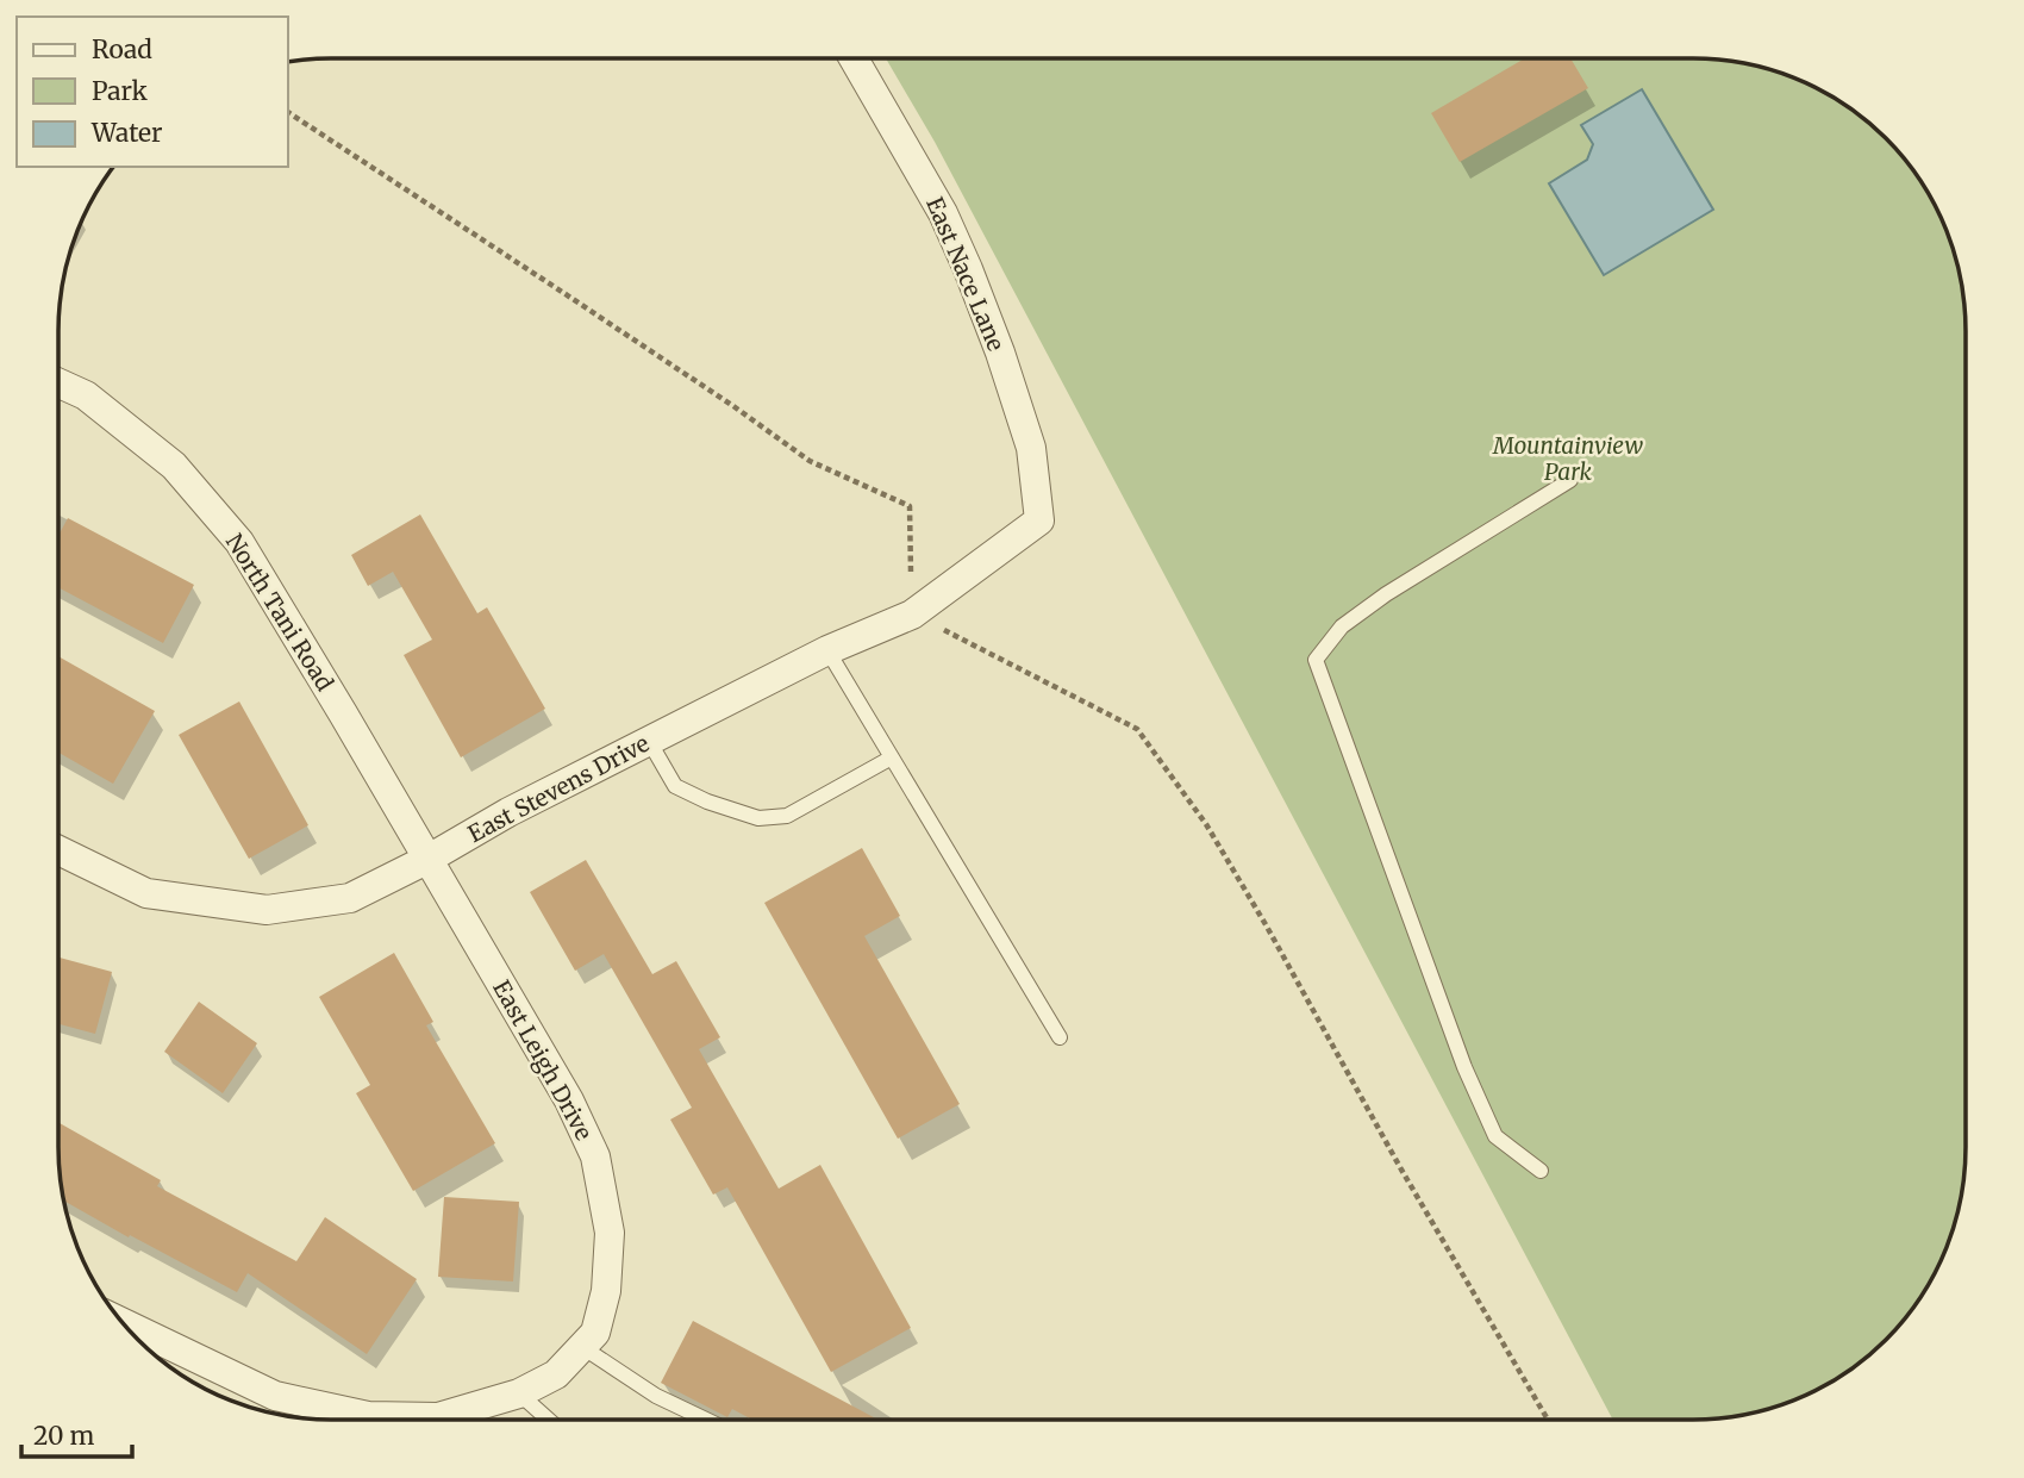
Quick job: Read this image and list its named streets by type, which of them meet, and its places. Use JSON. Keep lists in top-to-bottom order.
{
  "streets": {
    "street": [
      "East Nace Lane",
      "North Tani Road",
      "East Stevens Drive",
      "East Leigh Drive"
    ]
  },
  "crossings": [
    ["East Nace Lane", "East Stevens Drive"],
    ["North Tani Road", "East Stevens Drive"],
    ["North Tani Road", "East Leigh Drive"],
    ["East Stevens Drive", "East Leigh Drive"]
  ],
  "parks": ["Mountainview Park"],
  "legend": ["Road", "Park", "Water"],
  "scale_bar": "20 m"
}
